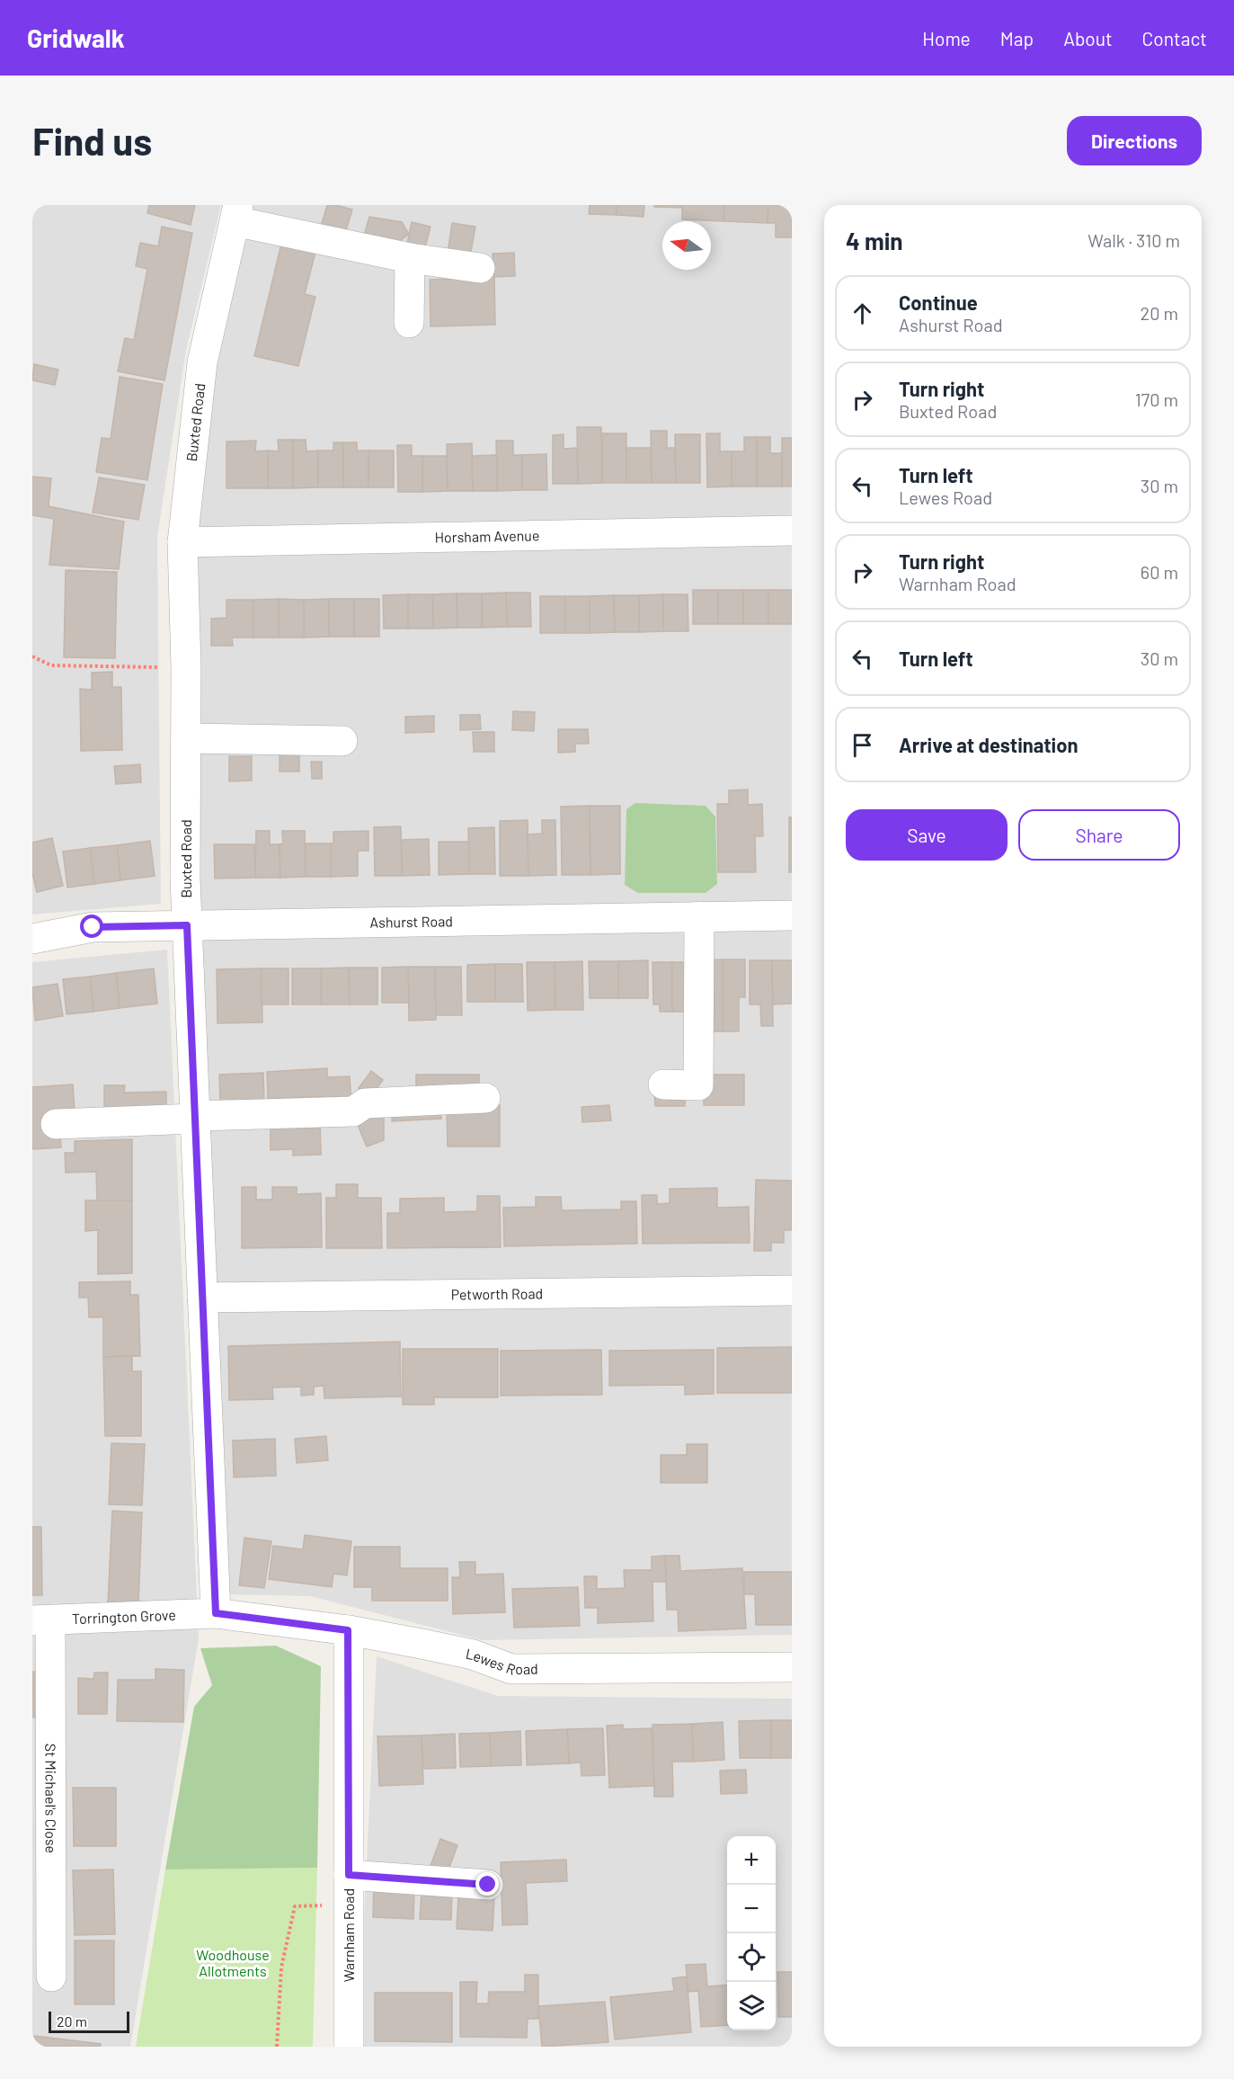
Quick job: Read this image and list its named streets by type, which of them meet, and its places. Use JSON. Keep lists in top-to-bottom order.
{
  "streets": {
    "street": [
      "Buxted Road",
      "Horsham Avenue",
      "Ashurst Road",
      "Petworth Road",
      "Torrington Grove",
      "Lewes Road",
      "St Michael's Close",
      "Warnham Road"
    ]
  },
  "crossings": [
    ["Buxted Road", "Horsham Avenue"],
    ["Buxted Road", "Ashurst Road"],
    ["Buxted Road", "Petworth Road"],
    ["Buxted Road", "Torrington Grove"],
    ["Buxted Road", "Lewes Road"],
    ["Torrington Grove", "Lewes Road"],
    ["Torrington Grove", "St Michael's Close"],
    ["Lewes Road", "Warnham Road"]
  ],
  "parks": ["Woodhouse Allotments"],
  "scale_bar": "20 m",
  "north": "left",
  "page": {
    "header": "Gridwalk",
    "nav": [
      "Home",
      "Map",
      "About",
      "Contact"
    ],
    "buttons": [
      "Directions",
      ["Save", "Share"]
    ],
    "title": "Find us",
    "heading": ["4 min", "Walk · 310 m"],
    "list": [
      ["Continue", "Ashurst Road", "20 m"],
      ["Turn right", "Buxted Road", "170 m"],
      ["Turn left", "Lewes Road", "30 m"],
      ["Turn right", "Warnham Road", "60 m"],
      ["Turn left", "30 m"],
      "Arrive at destination"
    ],
    "map_buttons": ["+", "−"],
    "scale": "20 m"
  }
}
